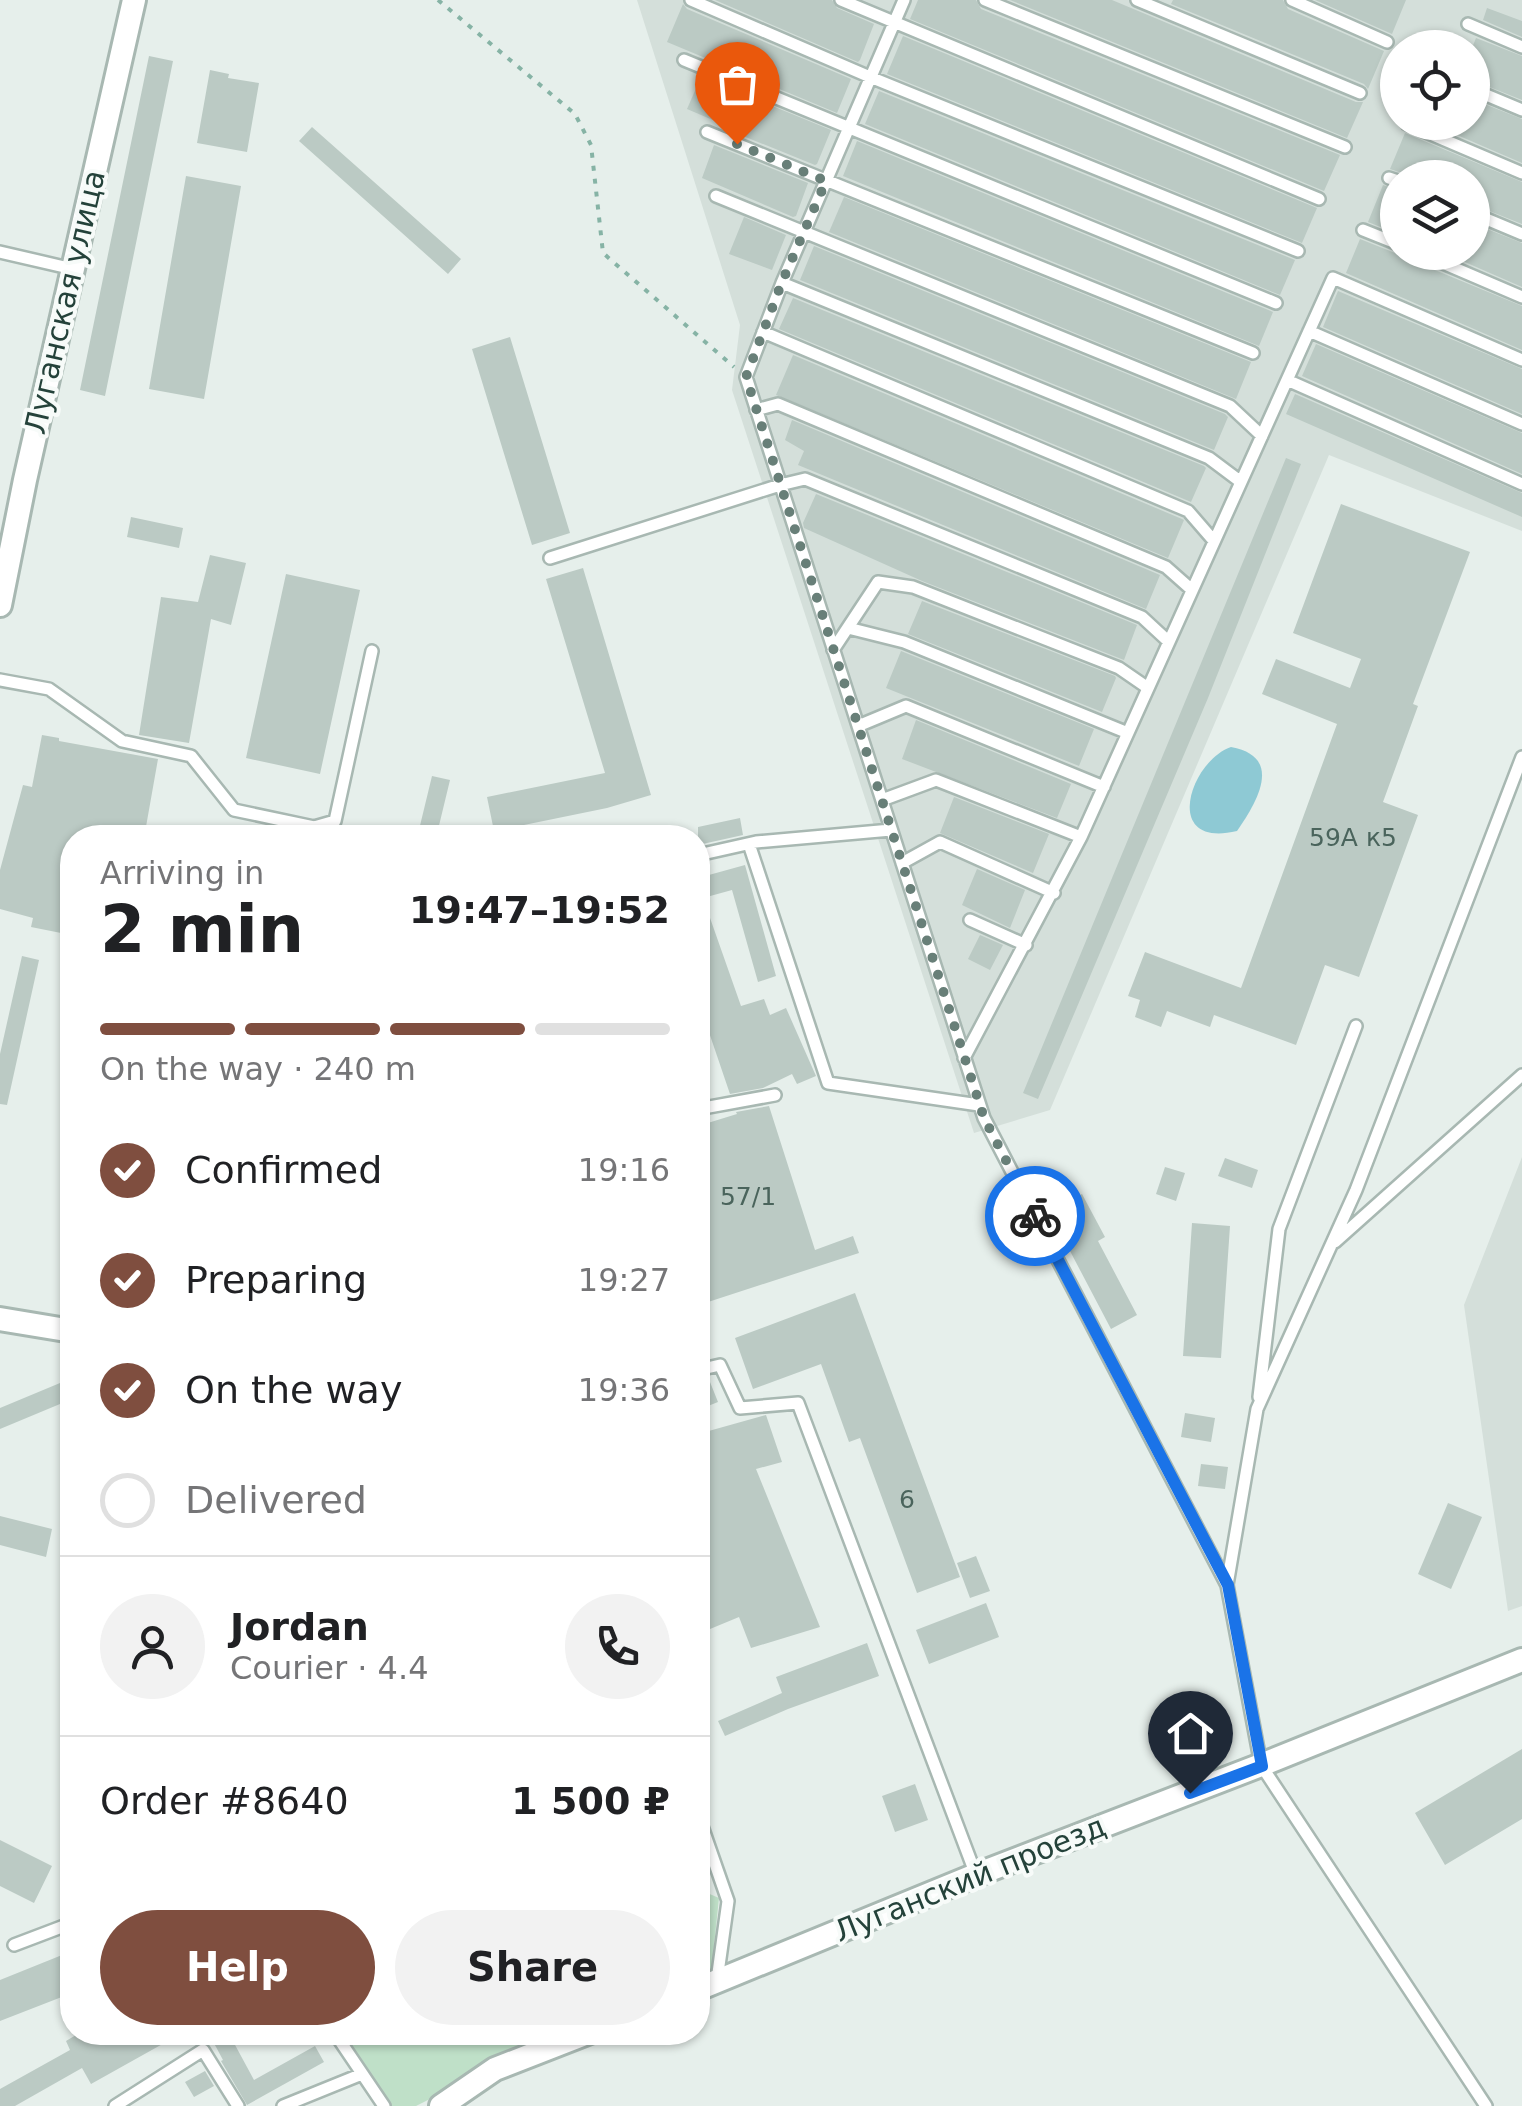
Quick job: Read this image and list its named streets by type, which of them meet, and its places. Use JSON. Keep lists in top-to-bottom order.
{
  "streets": {
    "street": ["Луганская улица", "Луганский проезд"]
  },
  "house_numbers": ["59А к5", "57/1", "6"],
  "page": {
    "heading": ["2 min", "Arriving in", "19:47–19:52"],
    "panel": [
      "Jordan",
      "Courier · 4.4",
      "Order #8640",
      "1 500 ₽"
    ],
    "bar": "On the way · 240 m",
    "list": [
      ["Confirmed", "19:16"],
      ["Preparing", "19:27"],
      ["On the way", "19:36"],
      "Delivered"
    ],
    "buttons": ["Help", "Share"]
  }
}
